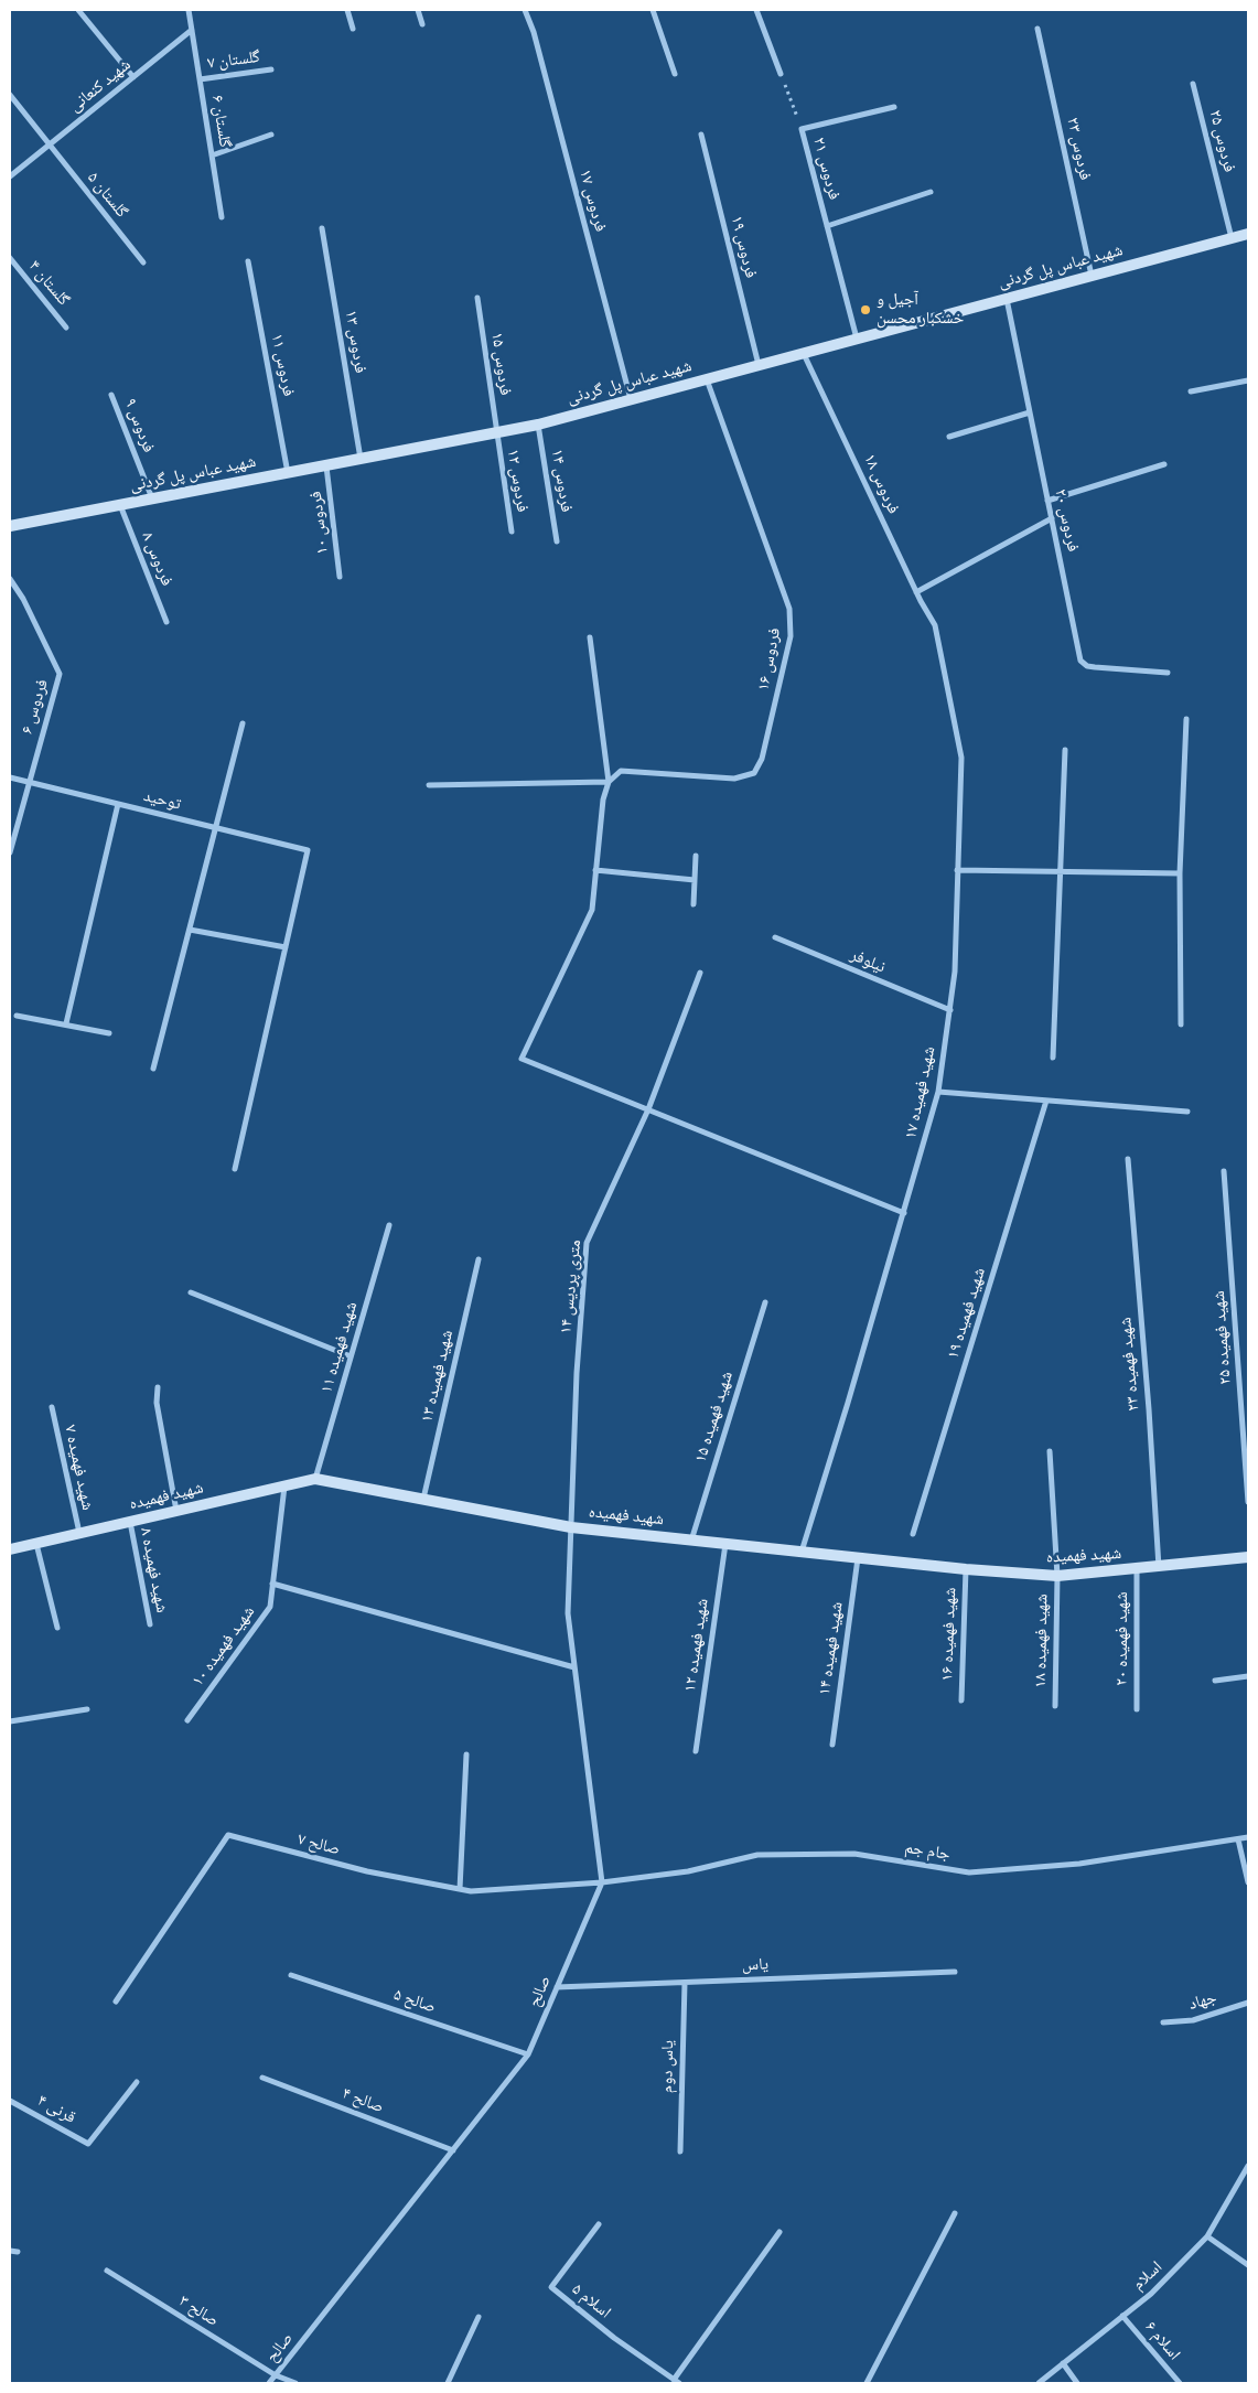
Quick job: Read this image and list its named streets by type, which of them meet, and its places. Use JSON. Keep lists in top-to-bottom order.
{
  "streets": {
    "street": [
      "گلستان ۷",
      "شهید کنعانی",
      "گلستان ۶",
      "فردوس ۲۵",
      "فردوس ۲۳",
      "فردوس ۲۱",
      "گلستان ۵",
      "فردوس ۱۷",
      "فردوس ۱۹",
      "شهید عباس پل گردنی",
      "گلستان ۴",
      "فردوس ۱۳",
      "فردوس ۱۵",
      "فردوس ۱۱",
      "فردوس ۹",
      "فردوس ۱۲",
      "فردوس ۱۴",
      "فردوس ۱۸",
      "فردوس ۲۰",
      "فردوس ۱۰",
      "فردوس ۸",
      "فردوس ۱۶",
      "فردوس ۶",
      "توحید",
      "نیلوفر",
      "شهید فهمیده ۱۷",
      "۱۴ متری پردیس",
      "شهید فهمیده ۱۹",
      "شهید فهمیده ۲۵",
      "شهید فهمیده ۱۱",
      "شهید فهمیده ۲۳",
      "شهید فهمیده ۱۳",
      "شهید فهمیده ۱۵",
      "شهید فهمیده ۷",
      "شهید فهمیده",
      "شهید فهمیده ۸",
      "شهید فهمیده ۱۶",
      "شهید فهمیده ۲۰",
      "شهید فهمیده ۱۸",
      "شهید فهمیده ۱۲",
      "شهید فهمیده ۱۰",
      "شهید فهمیده ۱۴",
      "صالح ۷",
      "جام جم",
      "یاس",
      "صالح",
      "صالح ۵",
      "جهاد",
      "یاس دوم",
      "صالح ۴",
      "قرنی ۴",
      "اسلام",
      "اسلام ۵",
      "صالح ۳",
      "اسلام ۶"
    ]
  },
  "crossings": [
    ["گلستان ۷", "گلستان ۶"],
    ["شهید کنعانی", "گلستان ۶"],
    ["شهید کنعانی", "گلستان ۵"],
    ["فردوس ۲۵", "شهید عباس پل گردنی"],
    ["فردوس ۲۳", "شهید عباس پل گردنی"],
    ["فردوس ۲۱", "شهید عباس پل گردنی"],
    ["فردوس ۱۷", "شهید عباس پل گردنی"],
    ["فردوس ۱۹", "شهید عباس پل گردنی"],
    ["شهید عباس پل گردنی", "فردوس ۱۳"],
    ["شهید عباس پل گردنی", "فردوس ۱۵"],
    ["شهید عباس پل گردنی", "فردوس ۱۱"],
    ["شهید عباس پل گردنی", "فردوس ۹"],
    ["شهید عباس پل گردنی", "فردوس ۱۲"],
    ["شهید عباس پل گردنی", "فردوس ۱۴"],
    ["شهید عباس پل گردنی", "فردوس ۱۸"],
    ["شهید عباس پل گردنی", "فردوس ۲۰"],
    ["شهید عباس پل گردنی", "فردوس ۱۰"],
    ["شهید عباس پل گردنی", "فردوس ۸"],
    ["شهید عباس پل گردنی", "فردوس ۱۶"],
    ["فردوس ۱۵", "فردوس ۱۲"],
    ["فردوس ۱۸", "شهید فهمیده ۱۷"],
    ["فردوس ۶", "توحید"],
    ["نیلوفر", "شهید فهمیده ۱۷"],
    ["شهید فهمیده ۱۷", "شهید فهمیده"],
    ["۱۴ متری پردیس", "شهید فهمیده"],
    ["شهید فهمیده ۱۱", "شهید فهمیده"],
    ["شهید فهمیده ۲۳", "شهید فهمیده"],
    ["شهید فهمیده ۱۳", "شهید فهمیده"],
    ["شهید فهمیده ۱۵", "شهید فهمیده"],
    ["شهید فهمیده ۷", "شهید فهمیده"],
    ["شهید فهمیده", "شهید فهمیده ۸"],
    ["شهید فهمیده", "شهید فهمیده ۱۶"],
    ["شهید فهمیده", "شهید فهمیده ۲۰"],
    ["شهید فهمیده", "شهید فهمیده ۱۸"],
    ["شهید فهمیده", "شهید فهمیده ۱۲"],
    ["شهید فهمیده", "شهید فهمیده ۱۰"],
    ["شهید فهمیده", "شهید فهمیده ۱۴"],
    ["صالح ۷", "جام جم"],
    ["صالح ۷", "صالح"],
    ["جام جم", "صالح"],
    ["یاس", "صالح"],
    ["یاس", "یاس دوم"],
    ["صالح", "صالح ۵"],
    ["صالح", "صالح ۴"],
    ["صالح", "صالح ۳"],
    ["اسلام", "اسلام ۶"]
  ],
  "places": ["آجیل و خشکبار محسن"]
}
